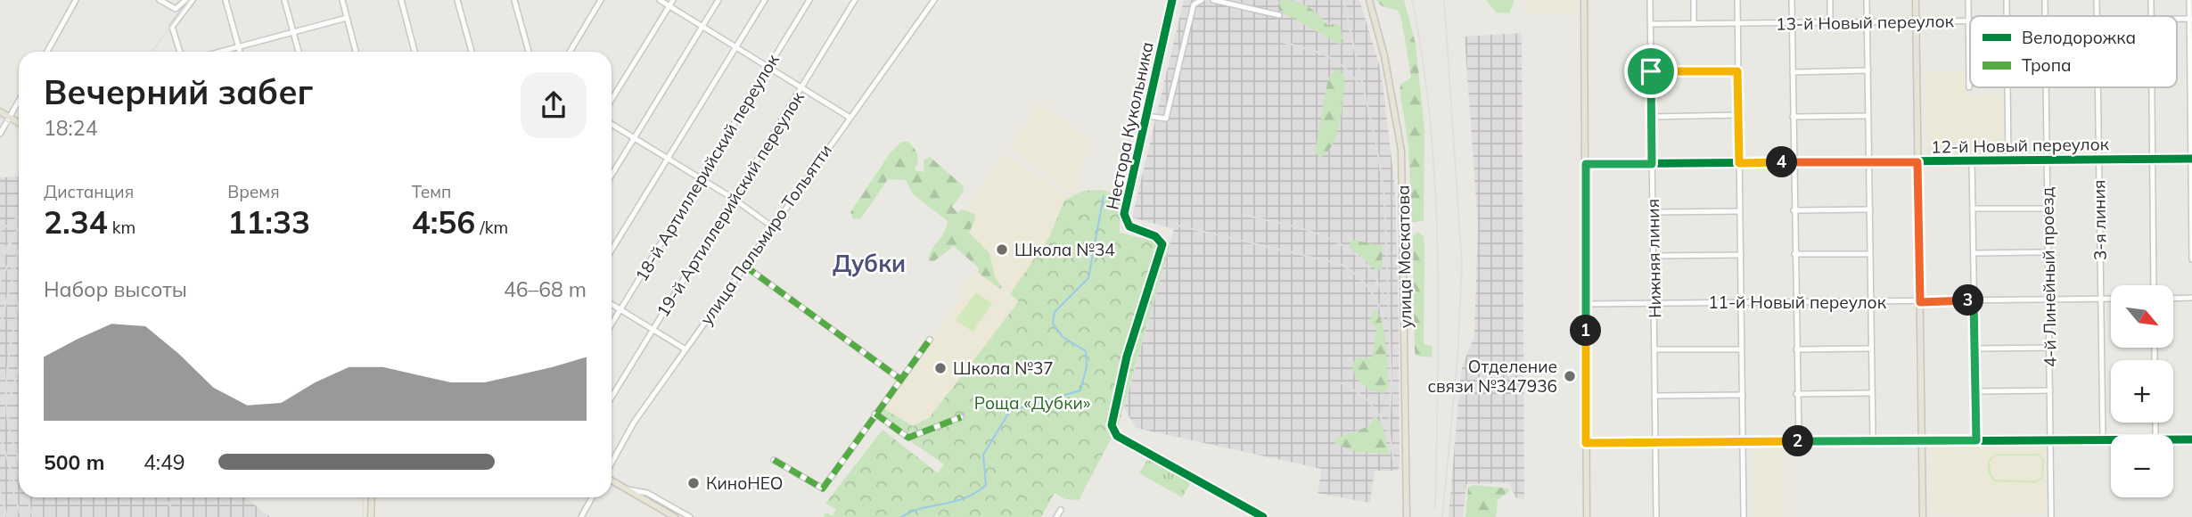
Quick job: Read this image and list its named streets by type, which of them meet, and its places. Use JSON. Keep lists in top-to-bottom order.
{
  "streets": {
    "main road": ["улица Москатова"],
    "street": [
      "13-й Новый переулок",
      "Нестора Кукольника",
      "12-й Новый переулок",
      "18-й Артиллерийский переулок",
      "19-й Артиллерийский переулок",
      "3-я линия",
      "улица Пальмиро Тольятти",
      "Нижняя линия",
      "4-й Линейный проезд",
      "11-й Новый переулок"
    ]
  },
  "crossings": [
    ["13-й Новый переулок", "Нижняя линия"],
    ["12-й Новый переулок", "3-я линия"],
    ["12-й Новый переулок", "Нижняя линия"],
    ["12-й Новый переулок", "4-й Линейный проезд"],
    ["3-я линия", "11-й Новый переулок"],
    ["Нижняя линия", "11-й Новый переулок"],
    ["4-й Линейный проезд", "11-й Новый переулок"]
  ],
  "districts": ["Дубки"],
  "parks": ["Роща «Дубки»"],
  "places": [
    "Школа №34",
    "Школа №37",
    "Отделение связи №347936",
    "КиноНЕО"
  ],
  "legend": ["Велодорожка", "Тропа"],
  "north": "bottom right",
  "page": {
    "heading": ["Вечерний забег", "18:24"],
    "pins": [
      "4",
      "3",
      "1",
      "2"
    ],
    "stats": [
      ["Дистанция", "2.34 km"],
      ["Время", "11:33"],
      ["Темп", "4:56 /km"]
    ],
    "chart": ["Набор высоты", "46–68 m"],
    "map_buttons": ["+", "−"],
    "list": [
      {
        "name": "500 m",
        "note": "4:49"
      }
    ]
  }
}
